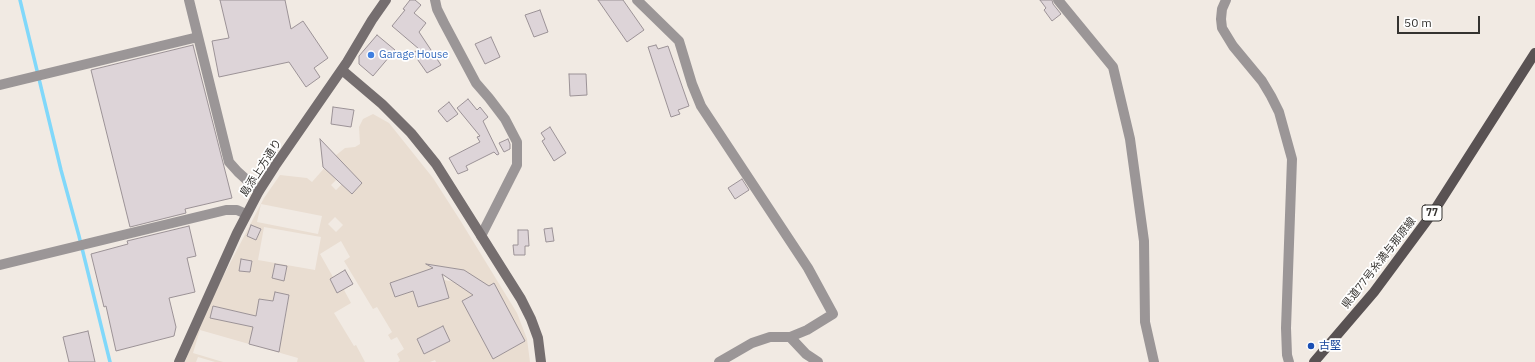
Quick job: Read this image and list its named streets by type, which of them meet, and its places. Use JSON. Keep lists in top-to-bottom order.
{
  "streets": {
    "main road": ["77", "県道77号糸満与那原線"],
    "street": ["島添上方通り"]
  },
  "places": ["Garage House", "古堅"],
  "scale_bar": "50 m"
}
